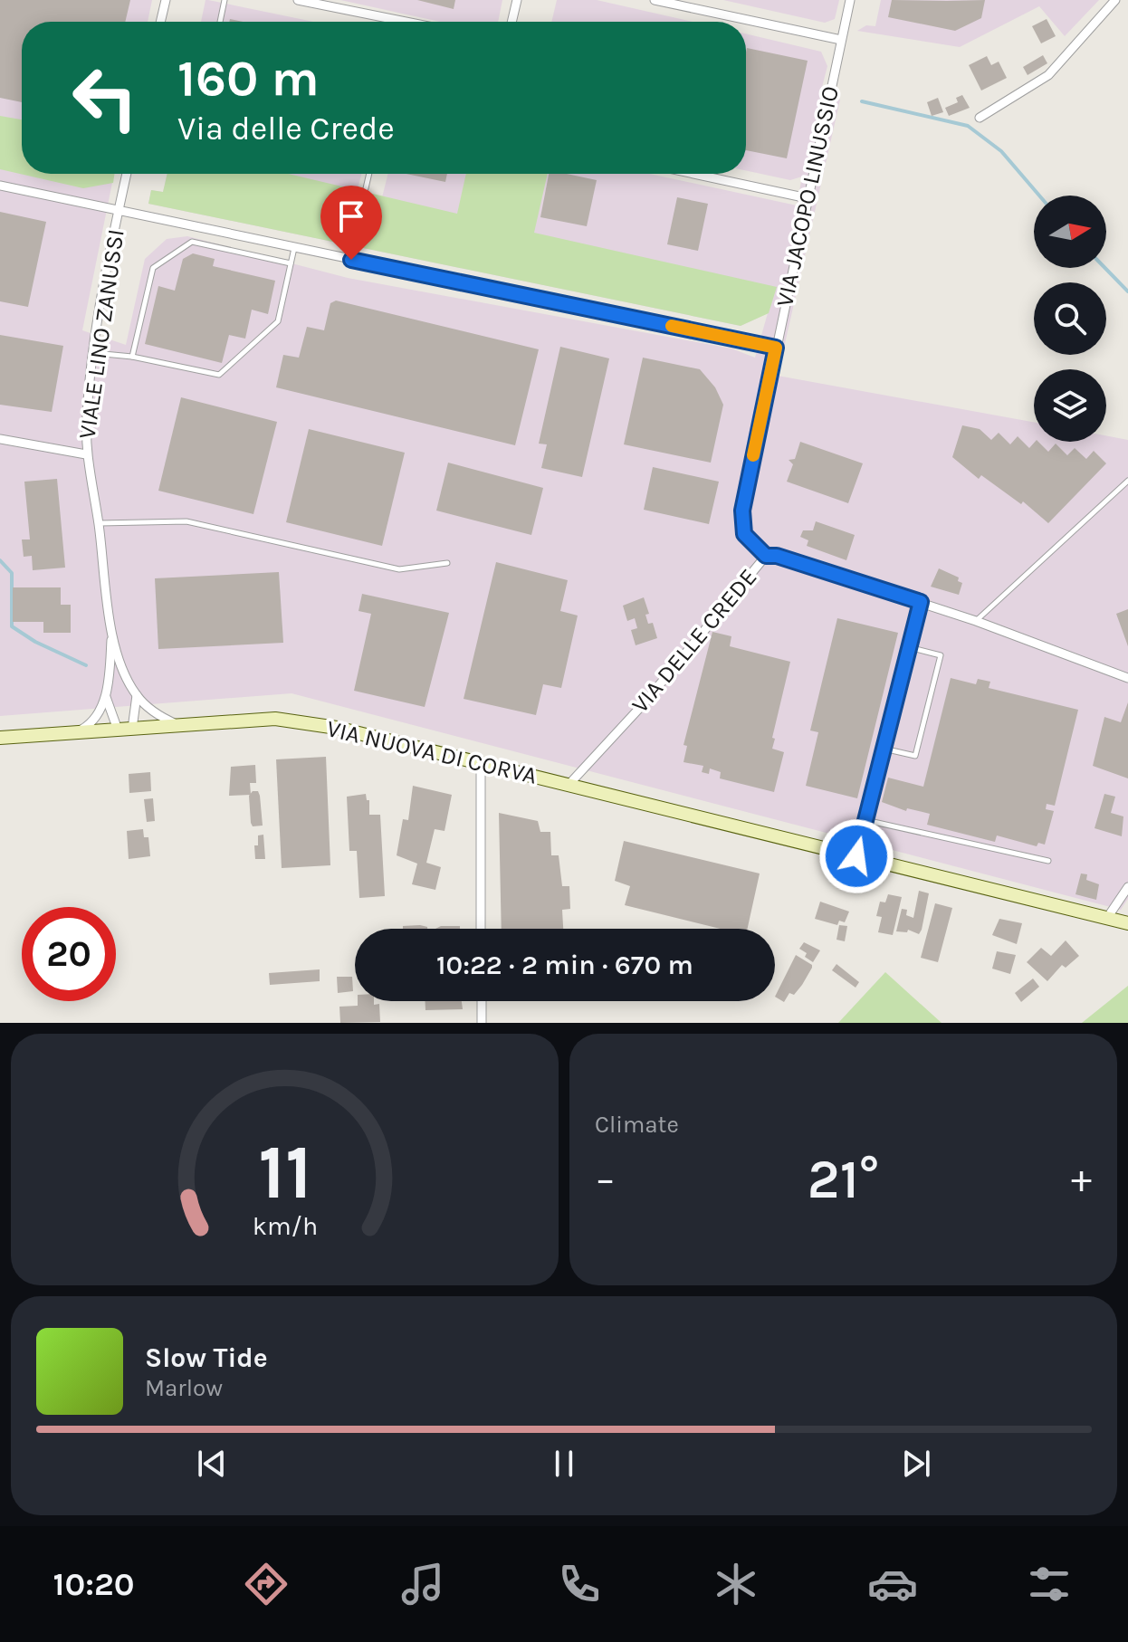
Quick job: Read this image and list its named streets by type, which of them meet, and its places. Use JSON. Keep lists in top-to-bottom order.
{
  "streets": {
    "main road": ["VIA NUOVA DI CORVA"],
    "street": ["VIA JACOPO LINUSSIO", "VIALE LINO ZANUSSI", "VIA DELLE CREDE"]
  },
  "crossings": [
    ["VIA JACOPO LINUSSIO", "VIA DELLE CREDE"],
    ["VIALE LINO ZANUSSI", "VIA NUOVA DI CORVA"],
    ["VIA DELLE CREDE", "VIA NUOVA DI CORVA"]
  ],
  "north": "right",
  "page": {
    "turn": ["160 m", "Via delle Crede"],
    "limit": "20",
    "trip": "10:22 · 2 min · 670 m",
    "tile": "Climate",
    "heat": ["−", "21°", "+"],
    "song": ["Slow Tide", "Marlow"],
    "tabs": "10:20",
    "gauge": ["11", "km/h"]
  }
}
